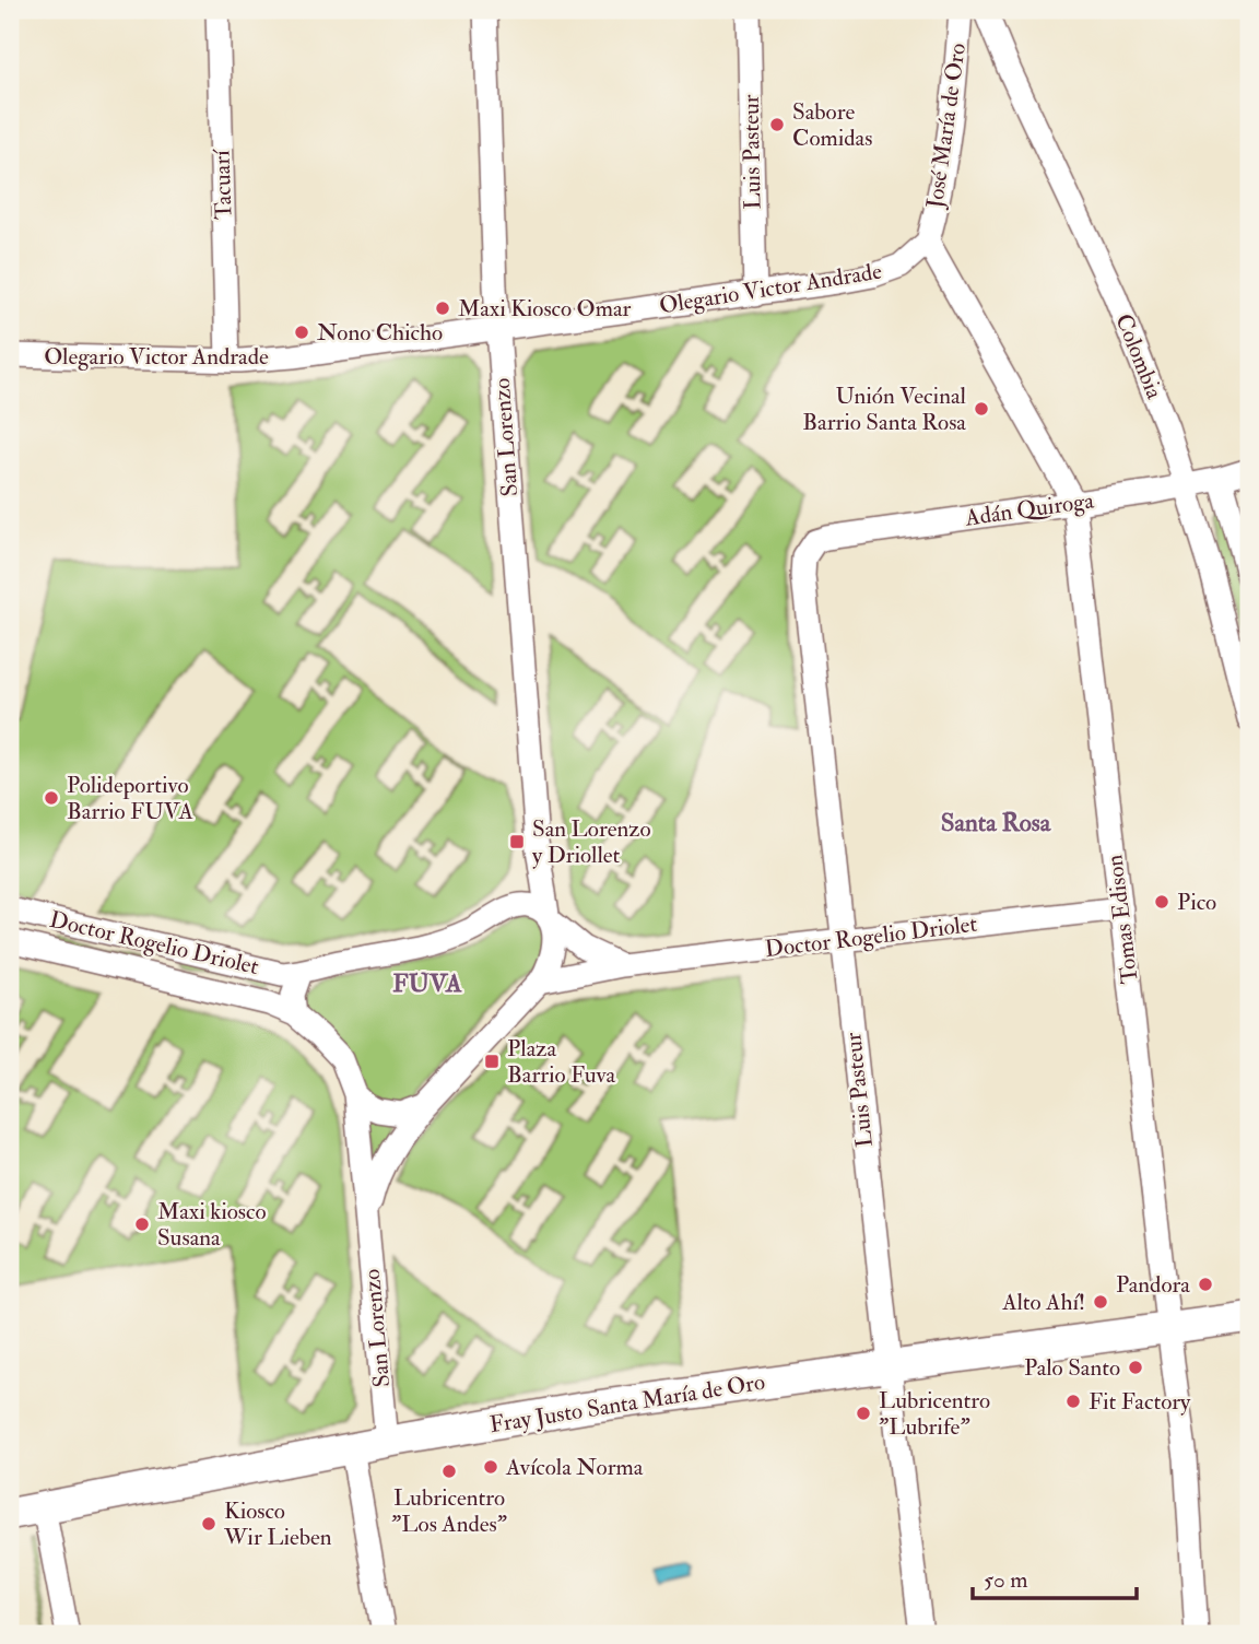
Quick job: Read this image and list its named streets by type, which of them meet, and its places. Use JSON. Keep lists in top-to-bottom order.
{
  "streets": {
    "main road": ["Fray Justo Santa María de Oro"],
    "street": [
      "José María de Oro",
      "Luis Pasteur",
      "Tacuarí",
      "Olegario Victor Andrade",
      "Colombia",
      "San Lorenzo",
      "Adán Quiroga",
      "Tomas Edison",
      "Doctor Rogelio Driolet"
    ]
  },
  "crossings": [
    ["José María de Oro", "Olegario Victor Andrade"],
    ["José María de Oro", "Tomas Edison"],
    ["Luis Pasteur", "Olegario Victor Andrade"],
    ["Luis Pasteur", "Adán Quiroga"],
    ["Luis Pasteur", "Doctor Rogelio Driolet"],
    ["Luis Pasteur", "Fray Justo Santa María de Oro"],
    ["Tacuarí", "Olegario Victor Andrade"],
    ["Olegario Victor Andrade", "San Lorenzo"],
    ["Olegario Victor Andrade", "Tomas Edison"],
    ["Colombia", "Adán Quiroga"],
    ["San Lorenzo", "Doctor Rogelio Driolet"],
    ["San Lorenzo", "Fray Justo Santa María de Oro"],
    ["Adán Quiroga", "Tomas Edison"],
    ["Tomas Edison", "Doctor Rogelio Driolet"],
    ["Tomas Edison", "Fray Justo Santa María de Oro"]
  ],
  "districts": ["Santa Rosa", "FUVA"],
  "places": {
    "other": [
      "Sabore Comidas",
      "Maxi Kiosco Omar",
      "Nono Chicho",
      "Unión Vecinal Barrio Santa Rosa",
      "Polideportivo Barrio FUVA",
      "Pico",
      "Maxi kiosco Susana",
      "Pandora",
      "Alto Ahí!",
      "Palo Santo",
      "Fit Factory",
      "Lubricentro \"Lubrife\"",
      "Avícola Norma",
      "Lubricentro \"Los Andes\"",
      "Kiosco Wir Lieben"
    ],
    "transit": ["San Lorenzo y Driollet", "Plaza Barrio Fuva"]
  },
  "scale_bar": "50 m"
}
